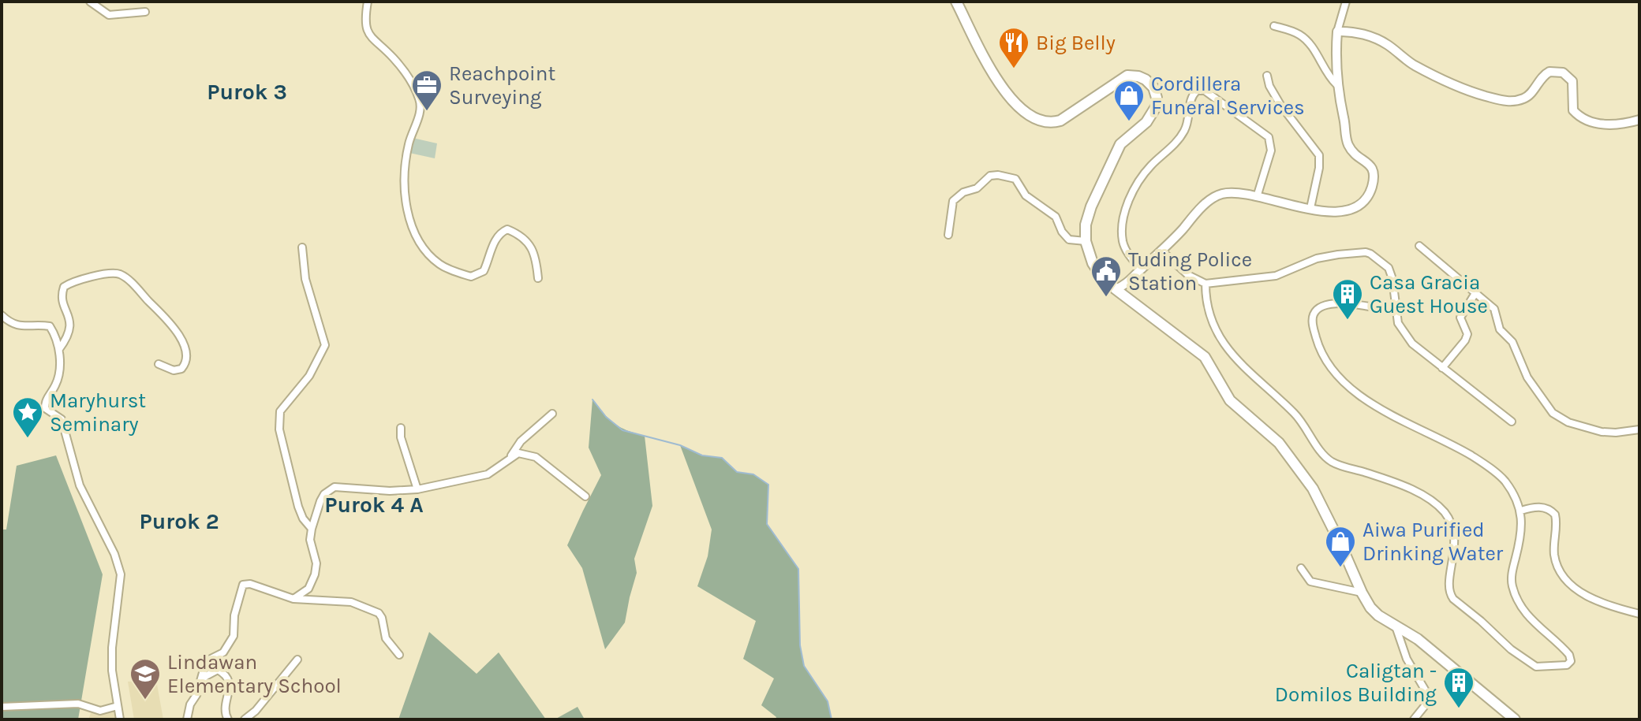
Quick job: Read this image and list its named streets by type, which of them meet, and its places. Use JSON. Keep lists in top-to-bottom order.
{
  "districts": ["Purok 3", "Purok 4 A", "Purok 2"],
  "places": {
    "restaurant": ["Big Belly"],
    "office": ["Reachpoint Surveying"],
    "shop": ["Cordillera Funeral Services", "Aiwa Purified Drinking Water"],
    "public building": ["Tuding Police Station"],
    "building": ["Casa Gracia Guest House", "Caligtan - Domilos Building"],
    "place": ["Maryhurst Seminary"],
    "school or university": ["Lindawan Elementary School"]
  }
}
